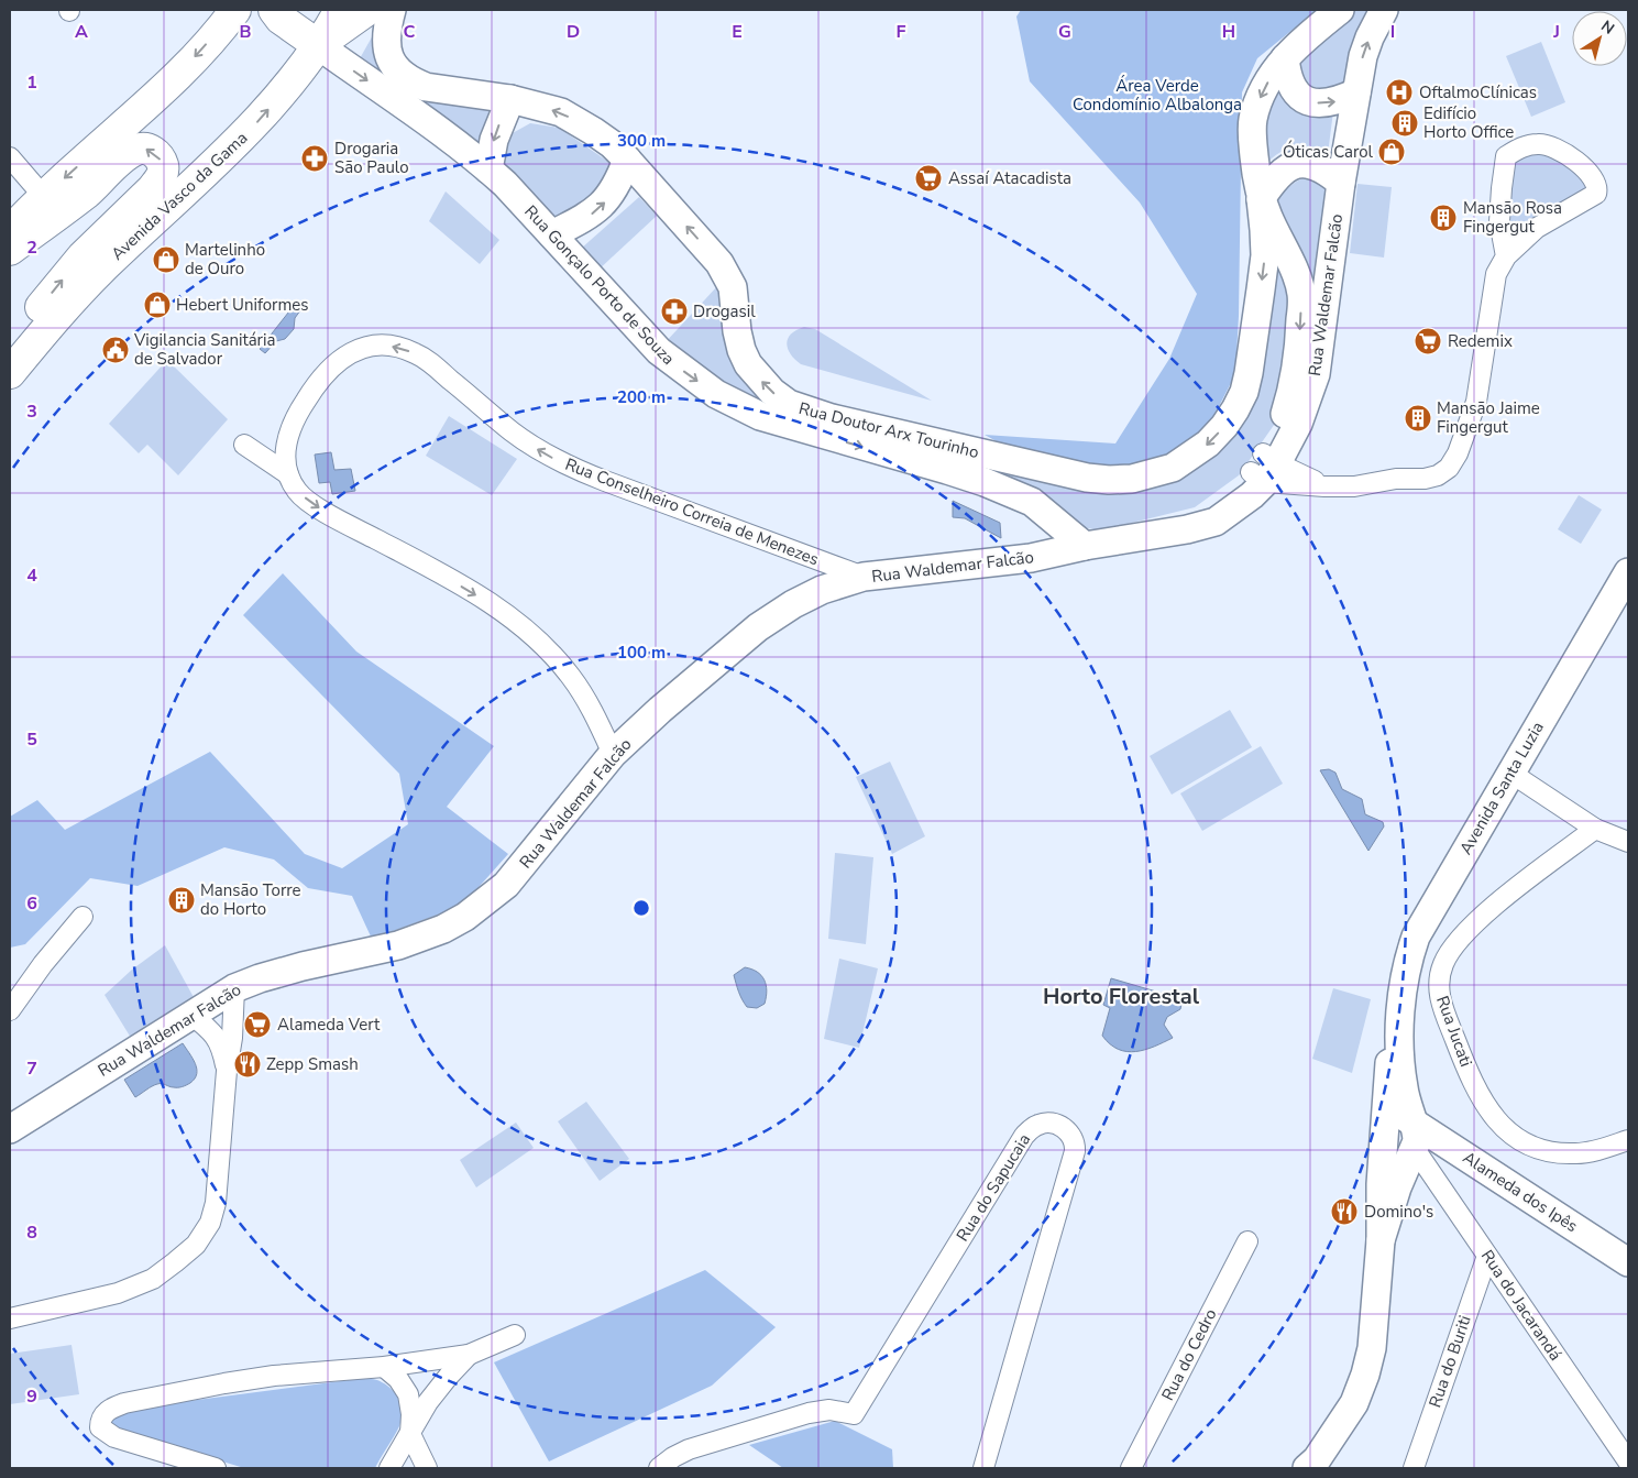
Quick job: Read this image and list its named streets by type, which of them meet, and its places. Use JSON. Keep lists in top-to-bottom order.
{
  "streets": {
    "main road": ["Avenida Vasco da Gama"],
    "street": [
      "Rua Gonçalo Porto de Souza",
      "Rua Waldemar Falcão",
      "Rua Doutor Arx Tourinho",
      "Rua Conselheiro Correia de Menezes",
      "Avenida Santa Luzia",
      "Rua Jucati",
      "Rua do Sapucaia",
      "Alameda dos Ipês",
      "Rua do Jacarandá",
      "Rua do Cedro",
      "Rua do Buriti"
    ]
  },
  "crossings": [
    ["Avenida Vasco da Gama", "Rua Gonçalo Porto de Souza"],
    ["Rua Gonçalo Porto de Souza", "Rua Waldemar Falcão"],
    ["Rua Gonçalo Porto de Souza", "Rua Doutor Arx Tourinho"],
    ["Rua Waldemar Falcão", "Rua Doutor Arx Tourinho"],
    ["Rua Waldemar Falcão", "Rua Conselheiro Correia de Menezes"],
    ["Avenida Santa Luzia", "Alameda dos Ipês"],
    ["Avenida Santa Luzia", "Rua do Jacarandá"],
    ["Rua do Jacarandá", "Rua do Buriti"]
  ],
  "one_way": ["Rua Gonçalo Porto de Souza", "Rua Conselheiro Correia de Menezes"],
  "districts": ["Horto Florestal"],
  "parks": ["Área Verde Condomínio Albalonga"],
  "places": {
    "hospital": ["OftalmoClínicas"],
    "building": [
      "Edifício Horto Office",
      "Mansão Rosa Fingergut",
      "Mansão Jaime Fingergut",
      "Mansão Torre do Horto"
    ],
    "shop": ["Óticas Carol", "Martelinho de Ouro", "Hebert Uniformes"],
    "pharmacy": ["Drogaria São Paulo", "Drogasil"],
    "supermarket": ["Assaí Atacadista", "Redemix", "Alameda Vert"],
    "public building": ["Vigilancia Sanitária de Salvador"],
    "restaurant": ["Zepp Smash", "Domino's"]
  },
  "north": "top right",
  "grid": {
    "columns": [
      "A",
      "B",
      "C",
      "D",
      "E",
      "F",
      "G",
      "H",
      "I",
      "J"
    ],
    "rows": [
      "1",
      "2",
      "3",
      "4",
      "5",
      "6",
      "7",
      "8",
      "9"
    ]
  },
  "rings": ["300 m", "200 m", "100 m"]
}
